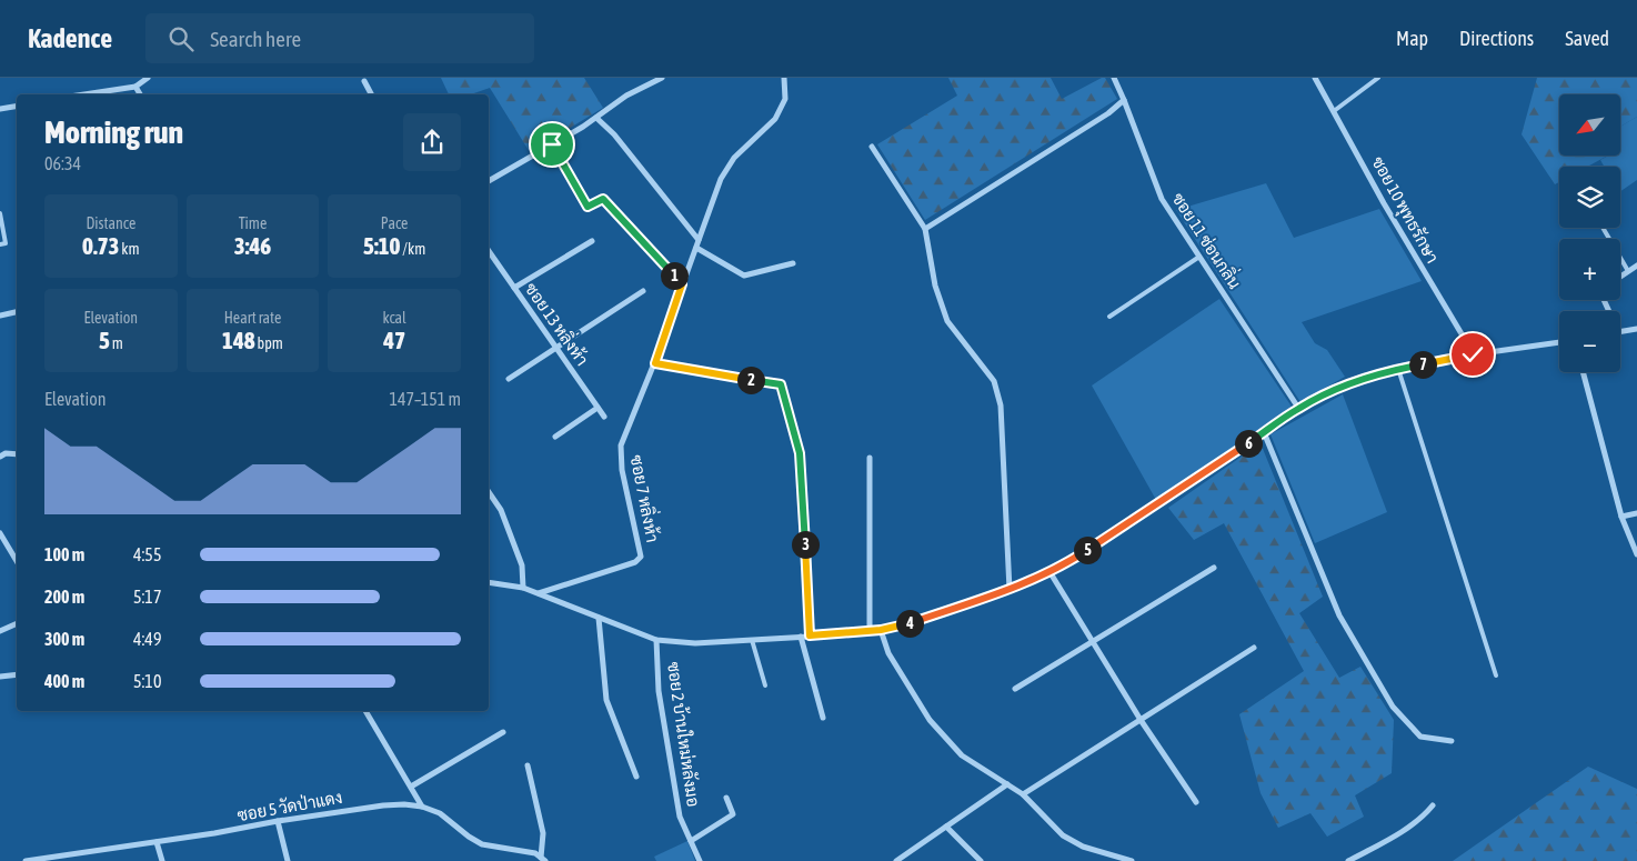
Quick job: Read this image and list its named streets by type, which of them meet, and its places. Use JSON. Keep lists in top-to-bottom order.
{
  "streets": {
    "street": [
      "ซอย 10 พุทธรักษา",
      "ซอย 11 ซ่อนกลิ่น",
      "ซอย 13 หลิ่งห้า",
      "ซอย 7 หลิ่งห้า",
      "ซอย 2 บ้านใหม่หลังมอ",
      "ซอย 5 วัดป่าแดง"
    ]
  },
  "north": "bottom left",
  "page": {
    "header": "Kadence",
    "search": "Search here",
    "nav": ["Map", "Directions", "Saved"],
    "map_buttons": ["+", "−"],
    "heading": ["Morning run", "06:34"],
    "stats": [
      ["Distance", "0.73 km"],
      ["Time", "3:46"],
      ["Pace", "5:10 /km"],
      ["Elevation", "5 m"],
      ["Heart rate", "148 bpm"],
      ["kcal", "47"]
    ],
    "pins": [
      "1",
      "7",
      "2",
      "6",
      "3",
      "5",
      "4"
    ],
    "chart": ["Elevation", "147–151 m"],
    "list": [
      {
        "name": "100 m",
        "note": "4:55"
      },
      {
        "name": "200 m",
        "note": "5:17"
      },
      {
        "name": "300 m",
        "note": "4:49"
      },
      {
        "name": "400 m",
        "note": "5:10"
      }
    ]
  }
}
